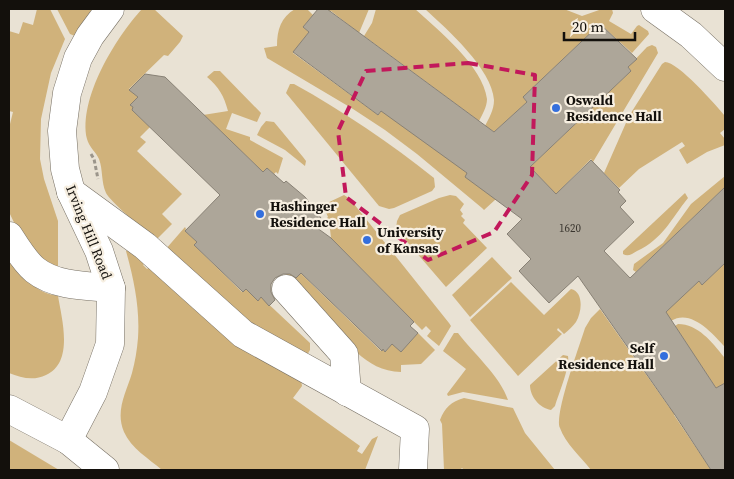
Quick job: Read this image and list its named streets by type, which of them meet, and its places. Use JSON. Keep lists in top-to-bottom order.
{
  "streets": {
    "street": ["Irving Hill Road"]
  },
  "places": [
    "Oswald Residence Hall",
    "Hashinger Residence Hall",
    "University of Kansas",
    "Self Residence Hall"
  ],
  "house_numbers": ["1620"],
  "scale_bar": "20 m"
}
